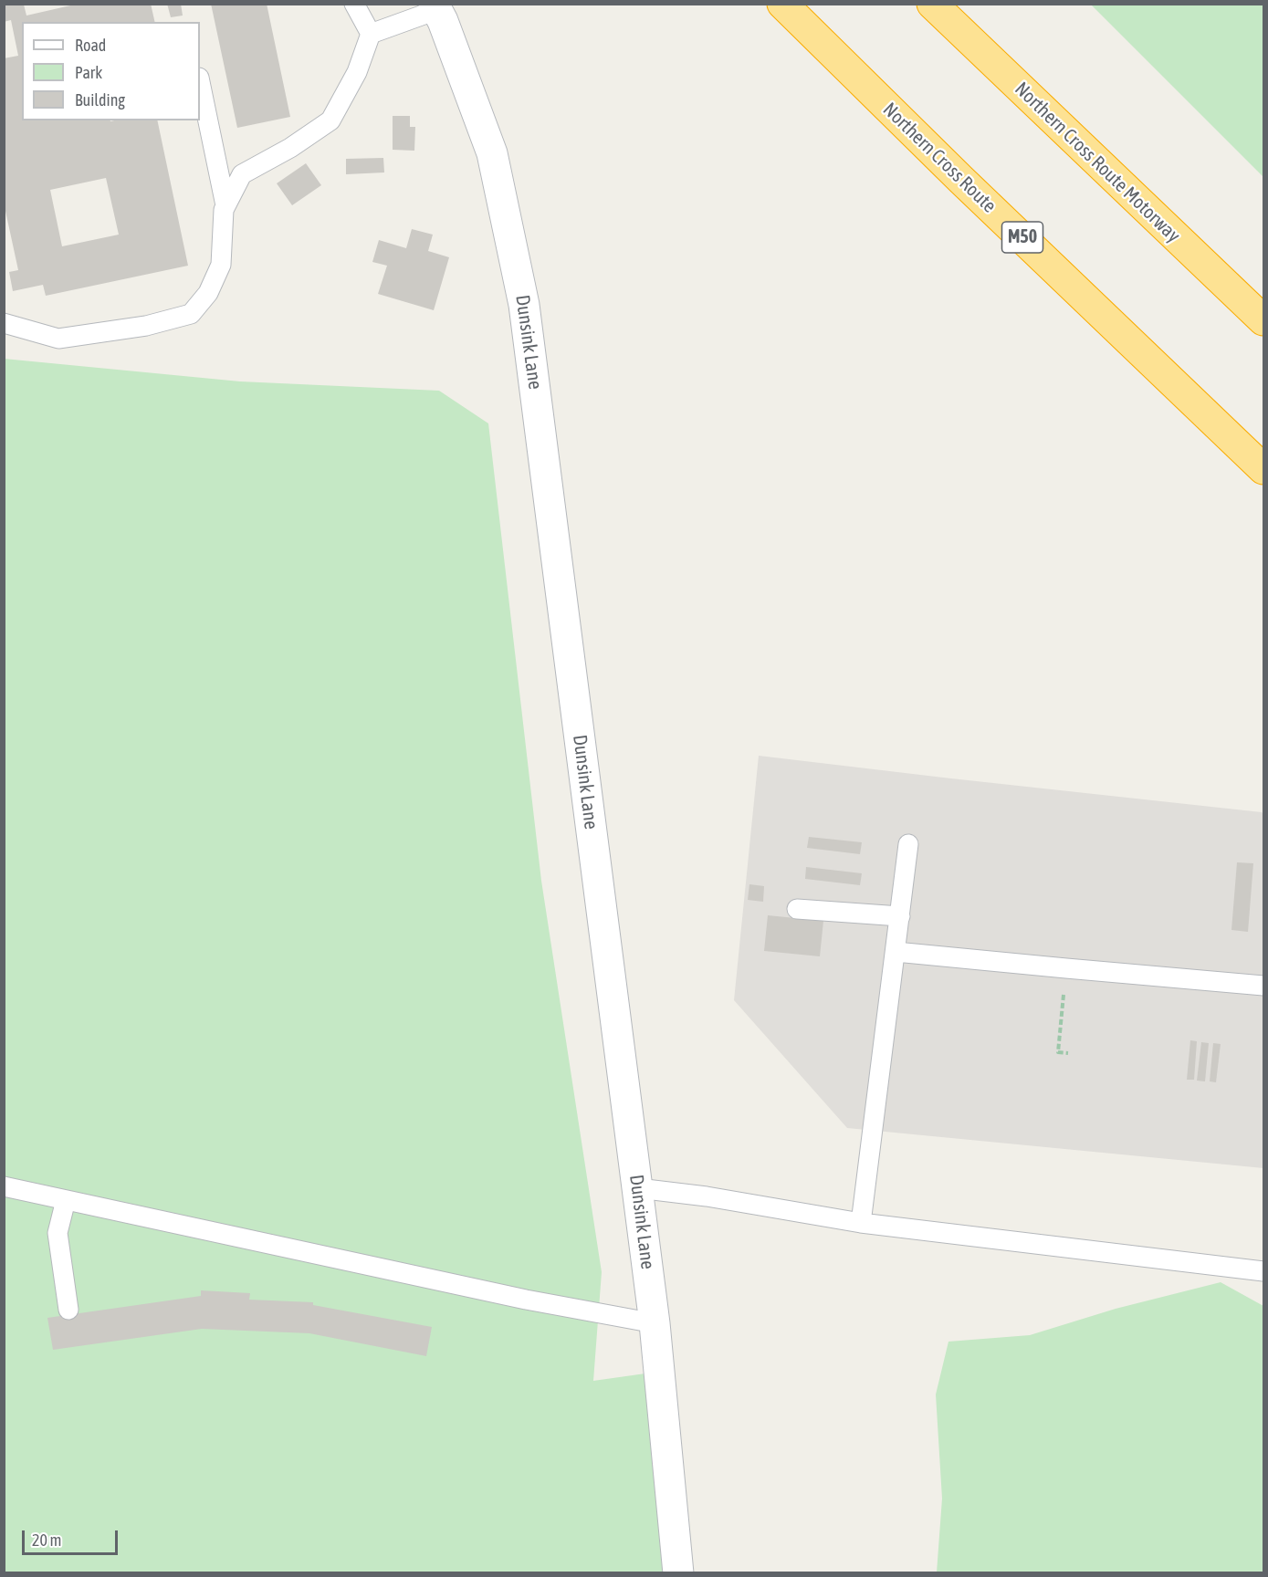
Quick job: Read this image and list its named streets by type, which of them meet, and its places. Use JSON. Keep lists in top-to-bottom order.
{
  "streets": {
    "highway": ["Northern Cross Route", "Northern Cross Route Motorway", "M50"],
    "street": ["Dunsink Lane"]
  },
  "legend": ["Road", "Park", "Building"],
  "scale_bar": "20 m"
}
